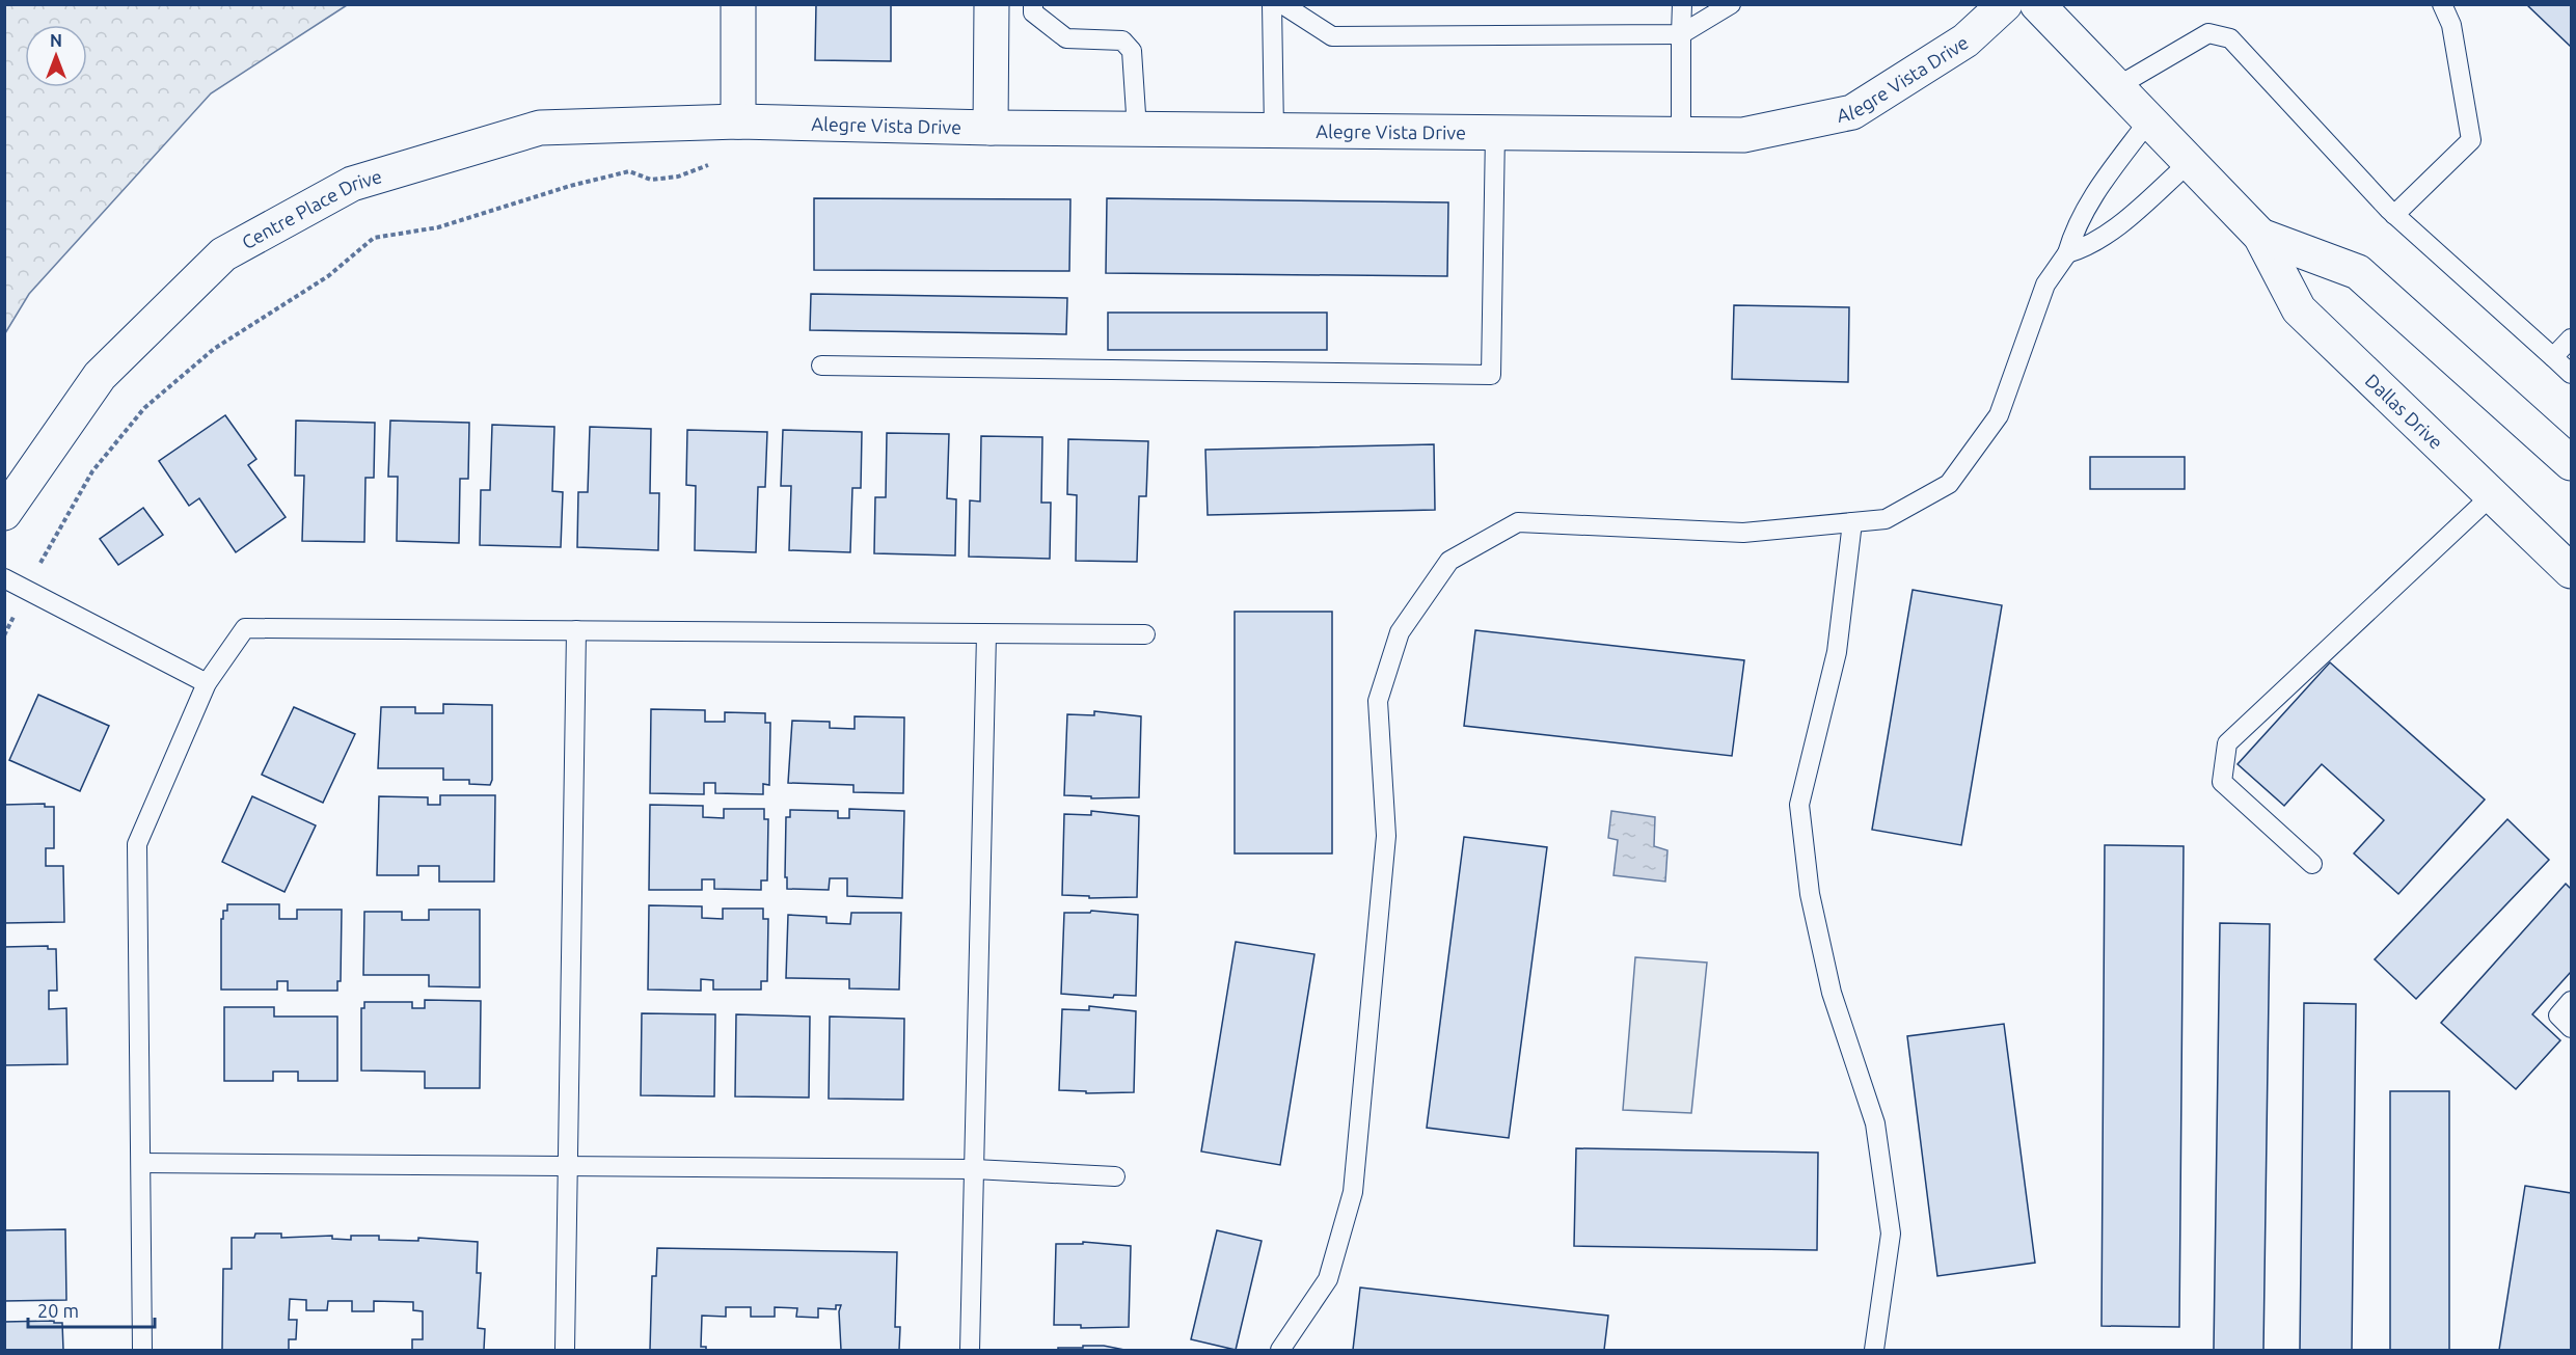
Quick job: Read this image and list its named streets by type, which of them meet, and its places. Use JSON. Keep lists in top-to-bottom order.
{
  "streets": {
    "street": ["Alegre Vista Drive", "Centre Place Drive", "Dallas Drive"]
  },
  "crossings": [
    ["Alegre Vista Drive", "Centre Place Drive"]
  ],
  "scale_bar": "20 m",
  "north": "top"
}
